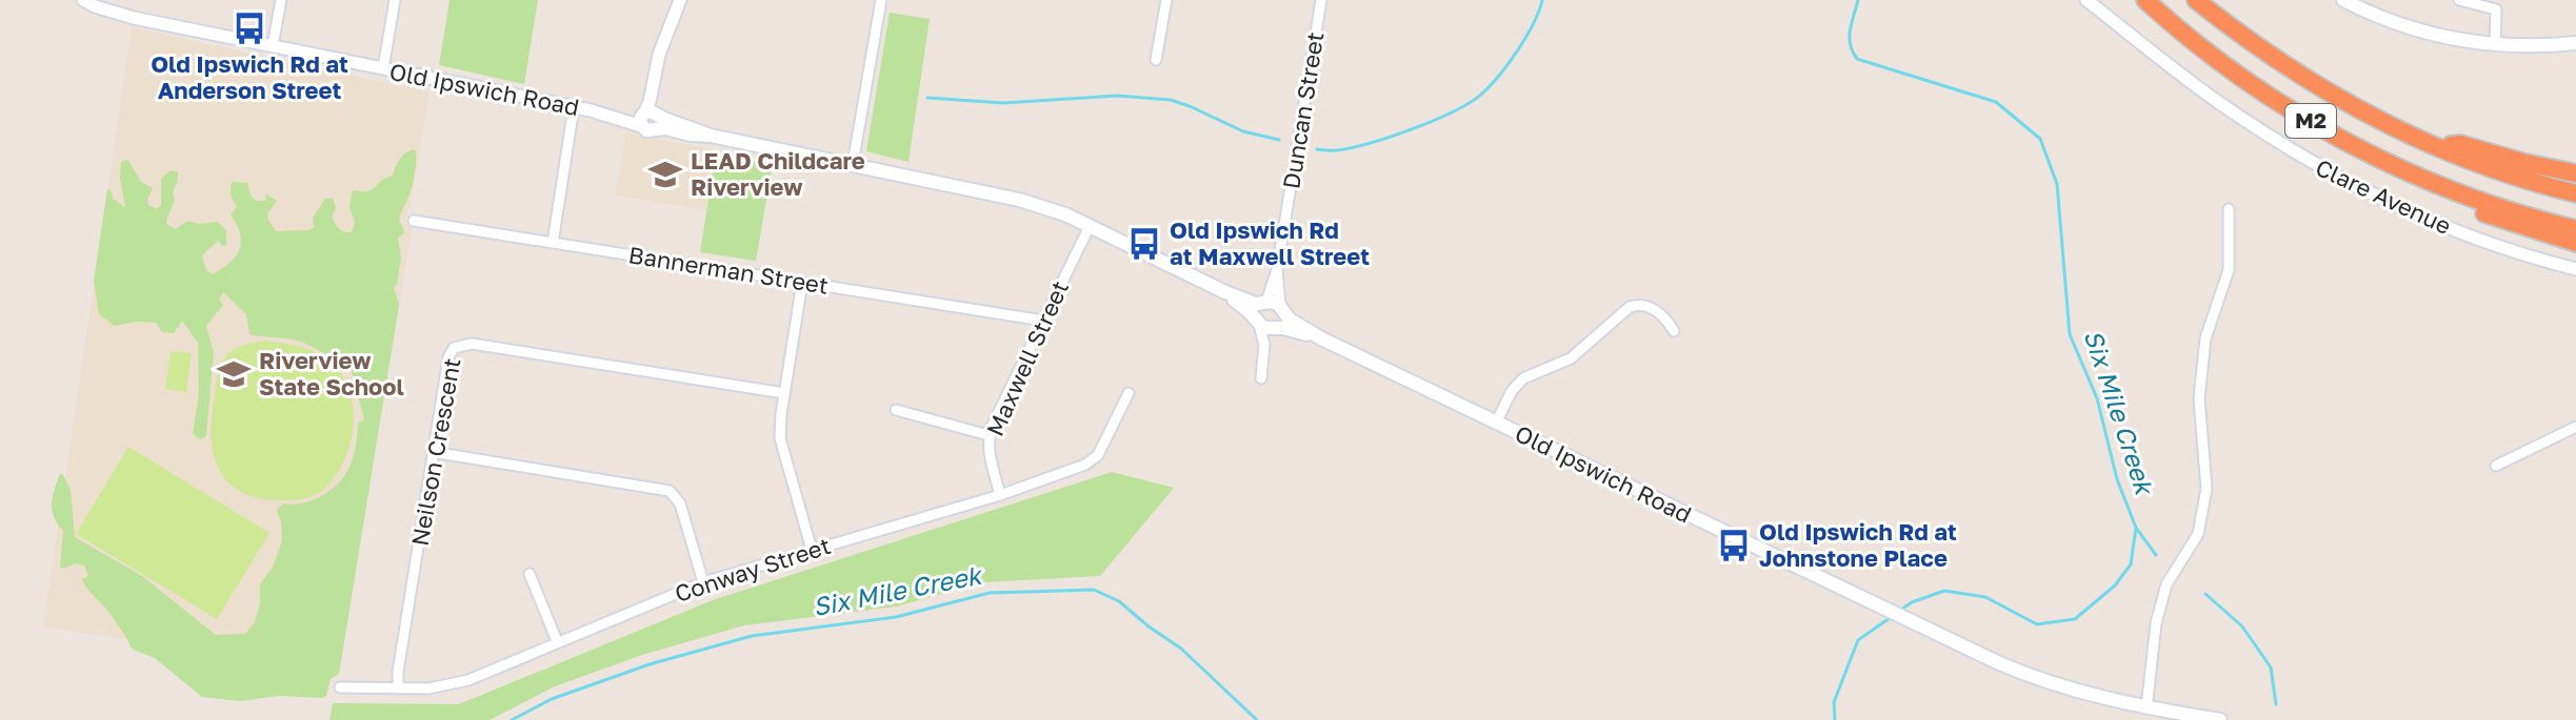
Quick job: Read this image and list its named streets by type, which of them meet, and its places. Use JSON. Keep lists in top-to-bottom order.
{
  "streets": {
    "highway": ["M2"],
    "main road": ["Old Ipswich Road"],
    "street": [
      "Duncan Street",
      "Clare Avenue",
      "Bannerman Street",
      "Maxwell Street",
      "Neilson Crescent",
      "Conway Street"
    ]
  },
  "crossings": [
    ["Old Ipswich Road", "Duncan Street"],
    ["Old Ipswich Road", "Maxwell Street"],
    ["Bannerman Street", "Maxwell Street"],
    ["Maxwell Street", "Conway Street"],
    ["Neilson Crescent", "Conway Street"]
  ],
  "water": ["Six Mile Creek"],
  "places": {
    "bus stop": ["Old Ipswich Rd at Anderson Street", "Old Ipswich Rd at Maxwell Street", "Old Ipswich Rd at Johnstone Place"],
    "school or university": ["LEAD Childcare Riverview", "Riverview State School"]
  }
}
